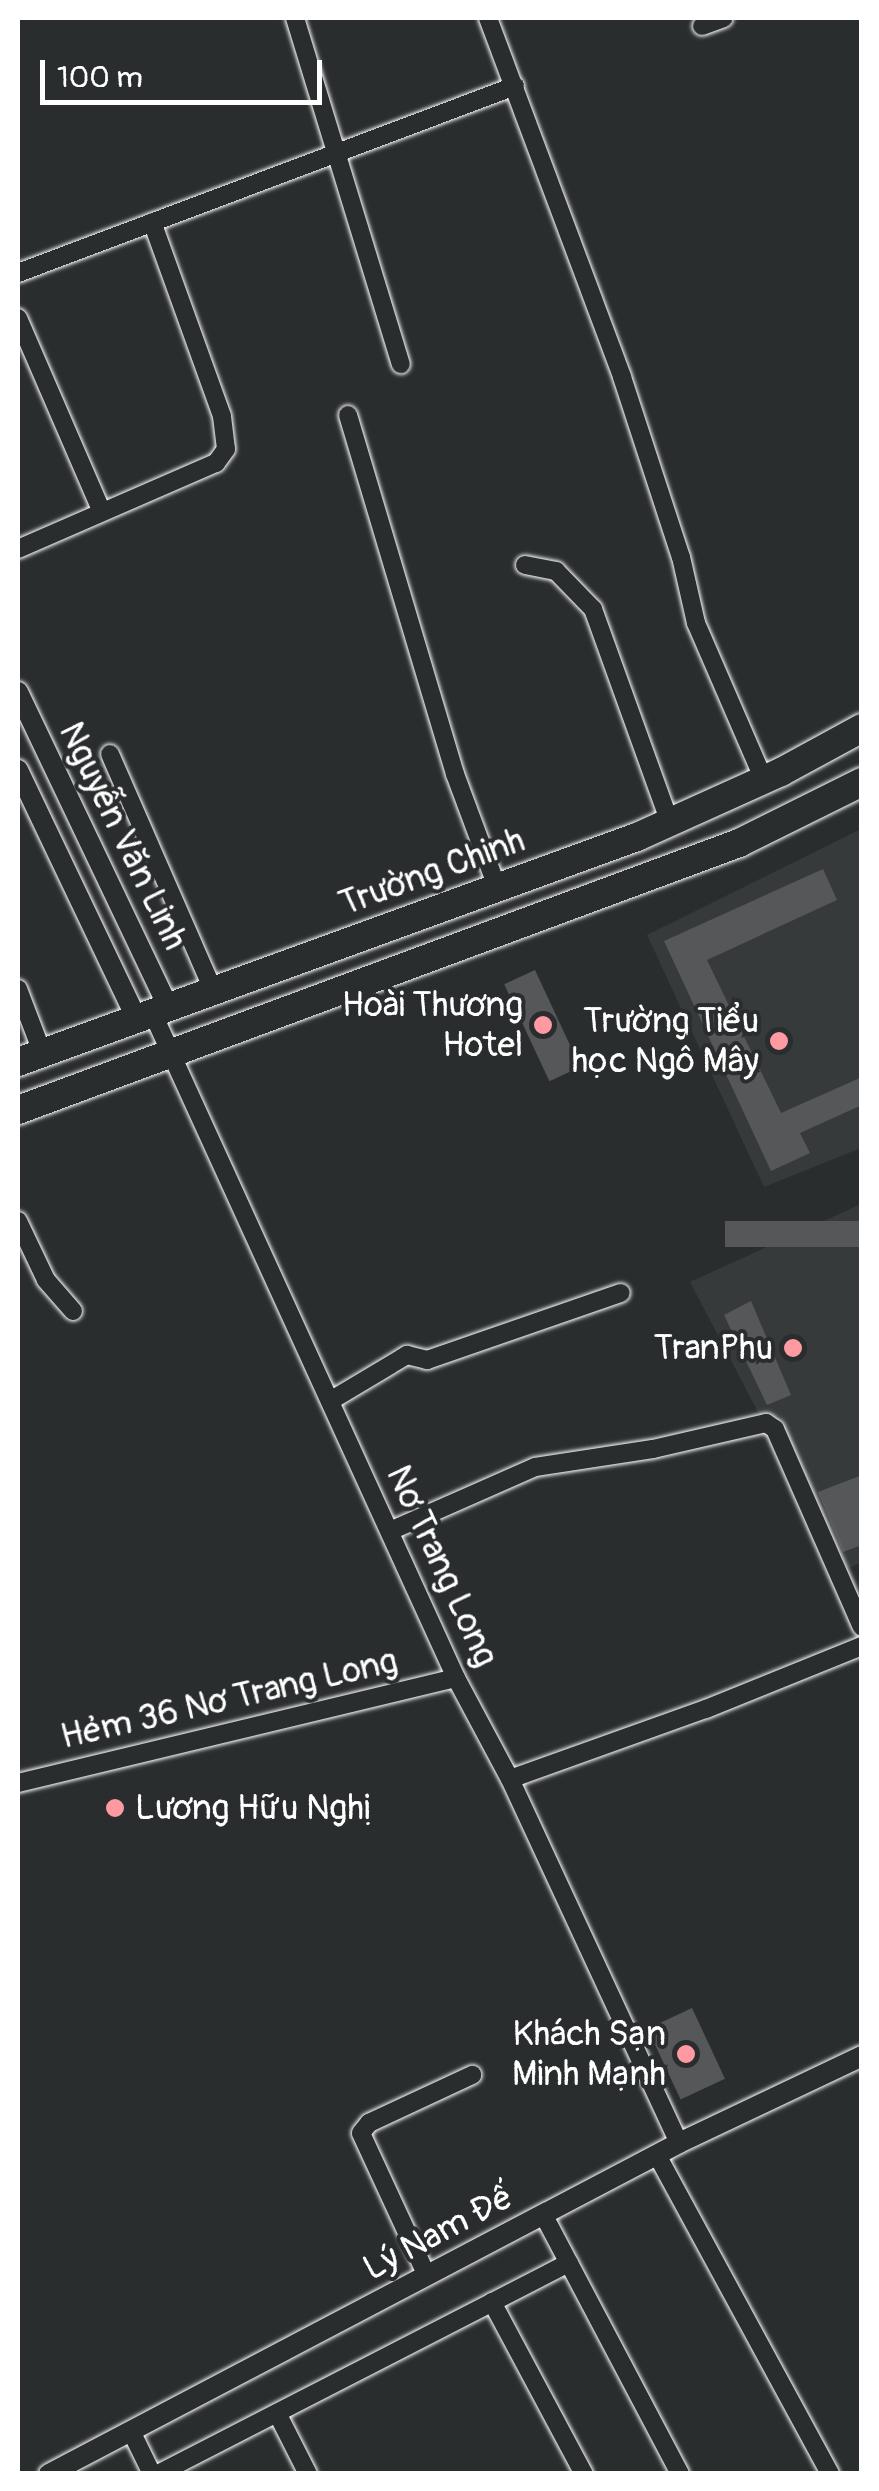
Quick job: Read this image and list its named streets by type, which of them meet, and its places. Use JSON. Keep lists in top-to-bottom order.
{
  "streets": {
    "main road": ["Trường Chinh"],
    "street": [
      "Nguyễn Văn Linh",
      "Nơ Trang Long",
      "Hẻm 36 Nơ Trang Long",
      "Lý Nam Đế"
    ]
  },
  "crossings": [
    ["Nguyễn Văn Linh", "Trường Chinh"],
    ["Nguyễn Văn Linh", "Nơ Trang Long"],
    ["Trường Chinh", "Nơ Trang Long"],
    ["Nơ Trang Long", "Hẻm 36 Nơ Trang Long"],
    ["Nơ Trang Long", "Lý Nam Đế"]
  ],
  "places": [
    "Hoài Thương Hotel",
    "Trường Tiểu học Ngô Mây",
    "TranPhu",
    "Lương Hữu Nghị",
    "Khách Sạn Minh Mạnh"
  ],
  "scale_bar": "100 m"
}
